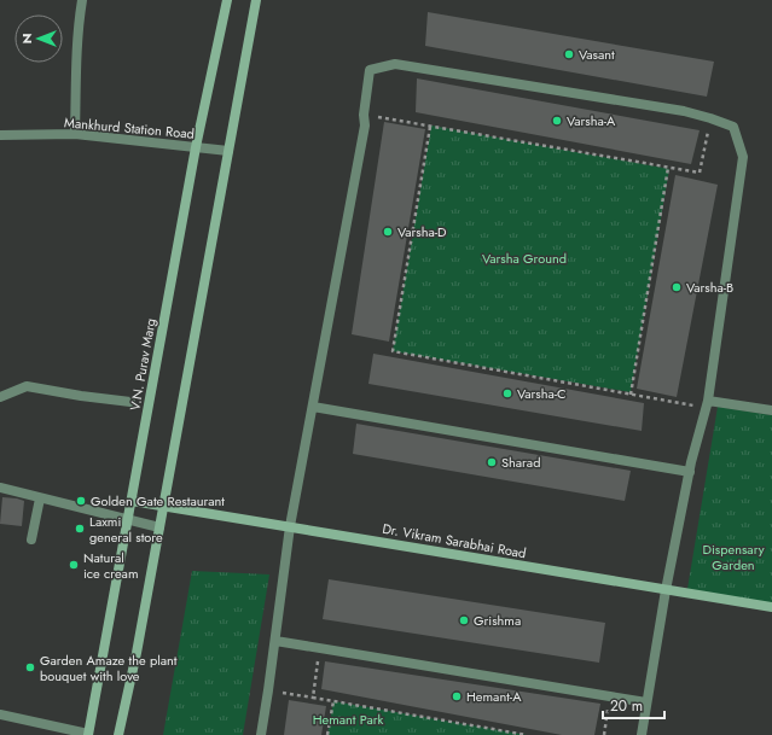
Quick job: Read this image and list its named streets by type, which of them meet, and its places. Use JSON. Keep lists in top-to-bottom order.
{
  "streets": {
    "street": ["Mankhurd Station Road", "V.N. Purav Marg", "Dr. Vikram Sarabhai Road"]
  },
  "crossings": [
    ["Mankhurd Station Road", "V.N. Purav Marg"],
    ["V.N. Purav Marg", "Dr. Vikram Sarabhai Road"]
  ],
  "parks": ["Varsha Ground", "Dispensary Garden", "Hemant Park"],
  "places": [
    "Vasant",
    "Varsha-A",
    "Varsha-D",
    "Varsha-B",
    "Varsha-C",
    "Sharad",
    "Golden Gate Restaurant",
    "Laxmi general store",
    "Natural ice cream",
    "Grishma",
    "Garden Amaze the plant bouquet with love",
    "Hemant-A"
  ],
  "scale_bar": "20 m",
  "north": "left"
}
